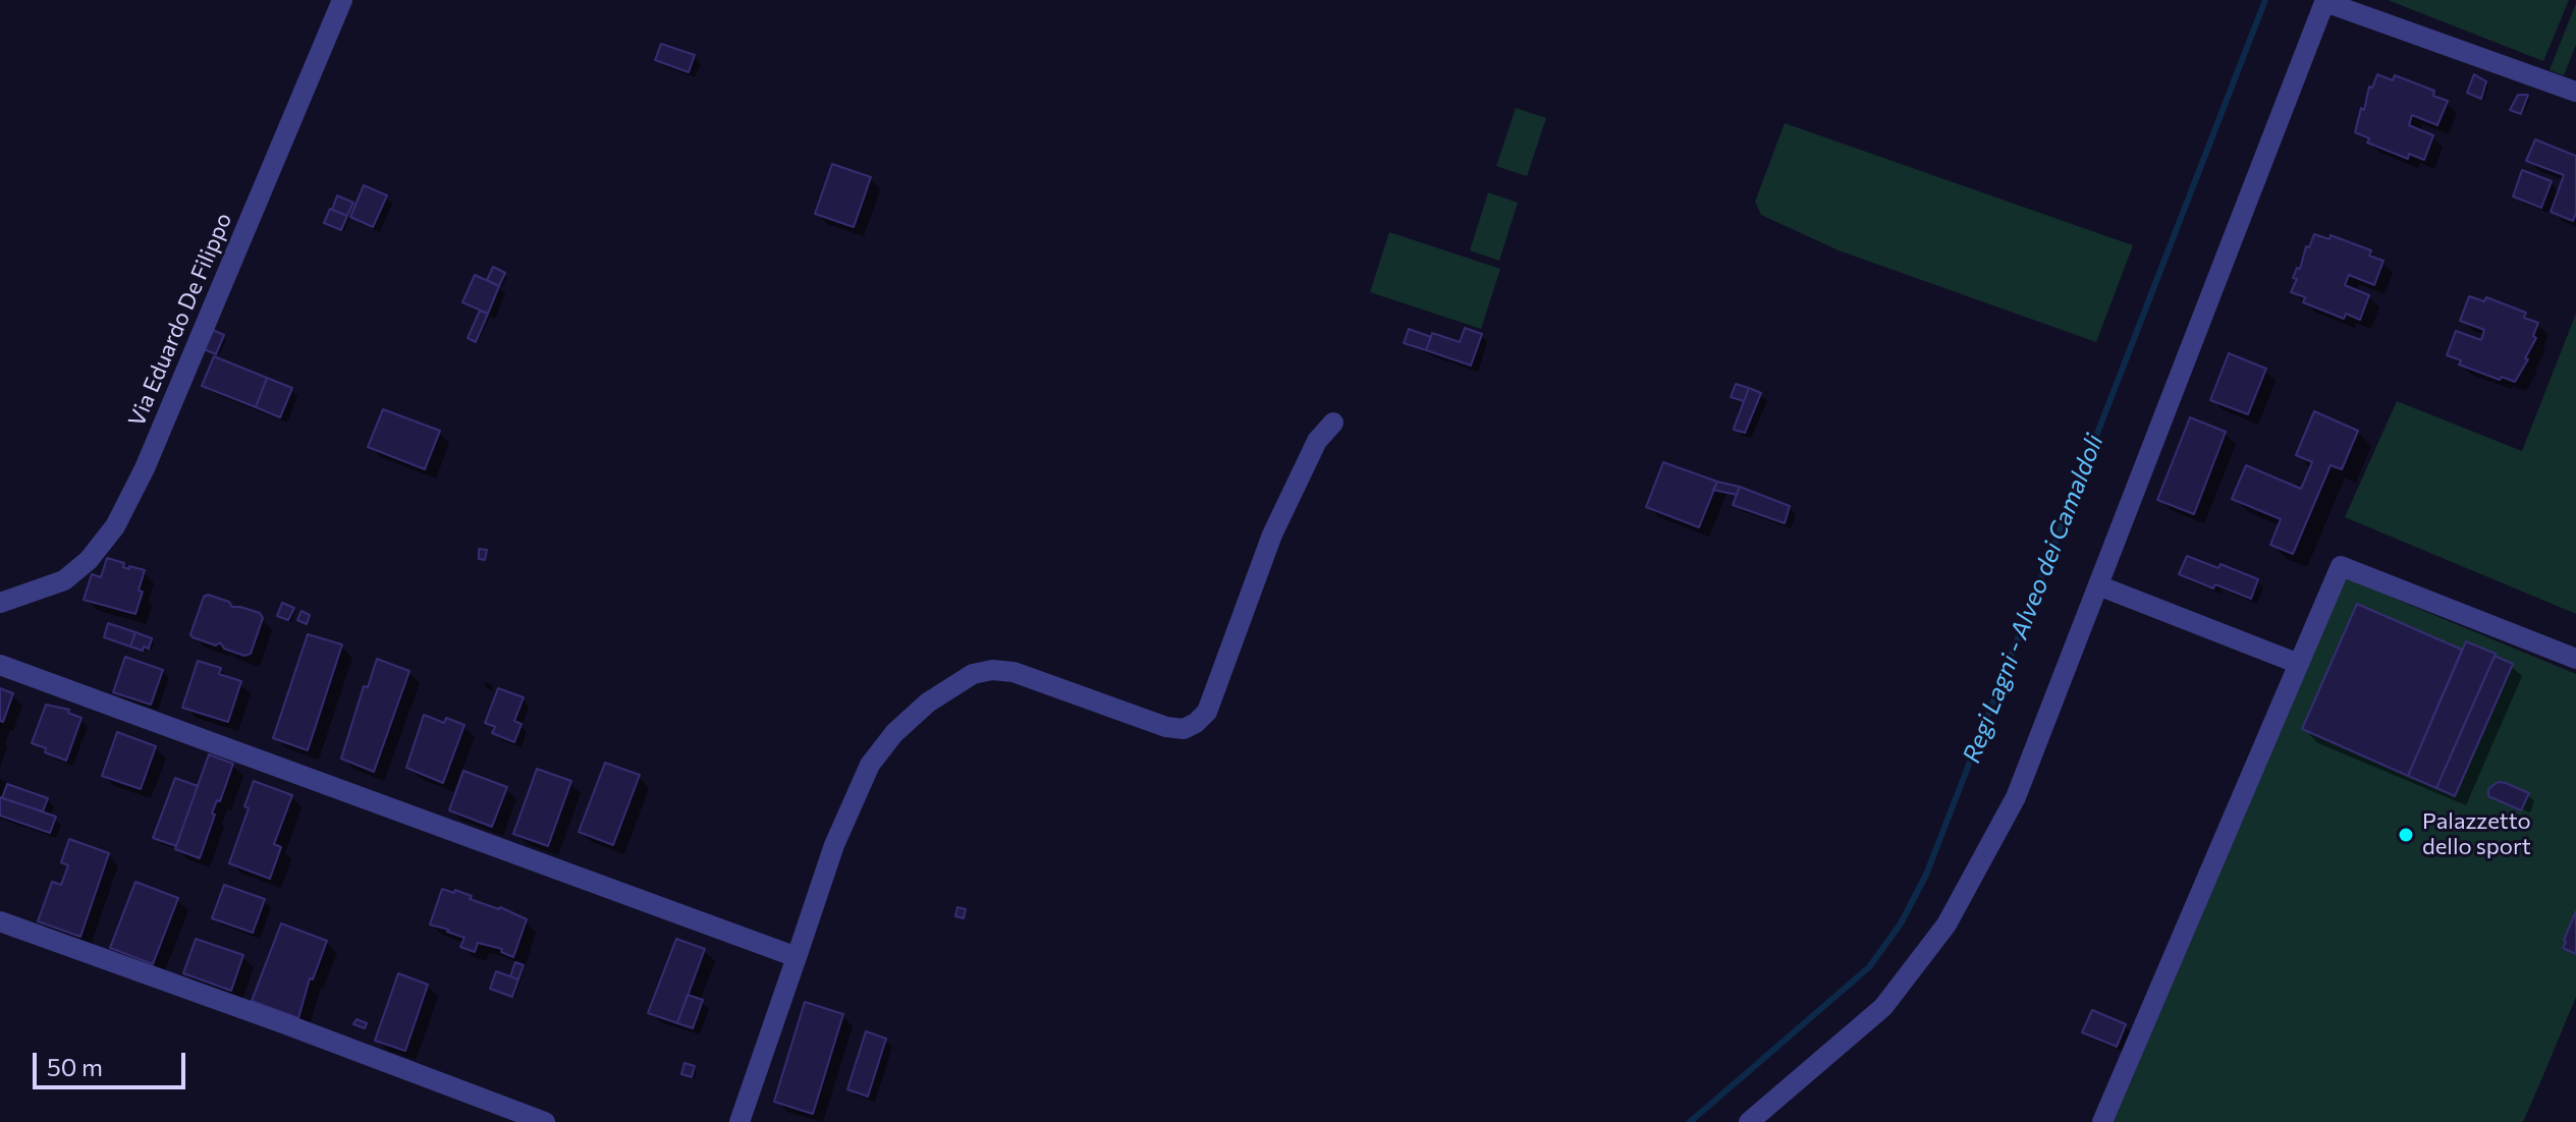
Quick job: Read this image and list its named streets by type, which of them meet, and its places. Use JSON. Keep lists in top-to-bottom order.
{
  "streets": {
    "street": ["Via Eduardo De Filippo"]
  },
  "water": ["Regi Lagni - Alveo dei Camaldoli"],
  "places": ["Palazzetto dello sport"],
  "scale_bar": "50 m"
}
